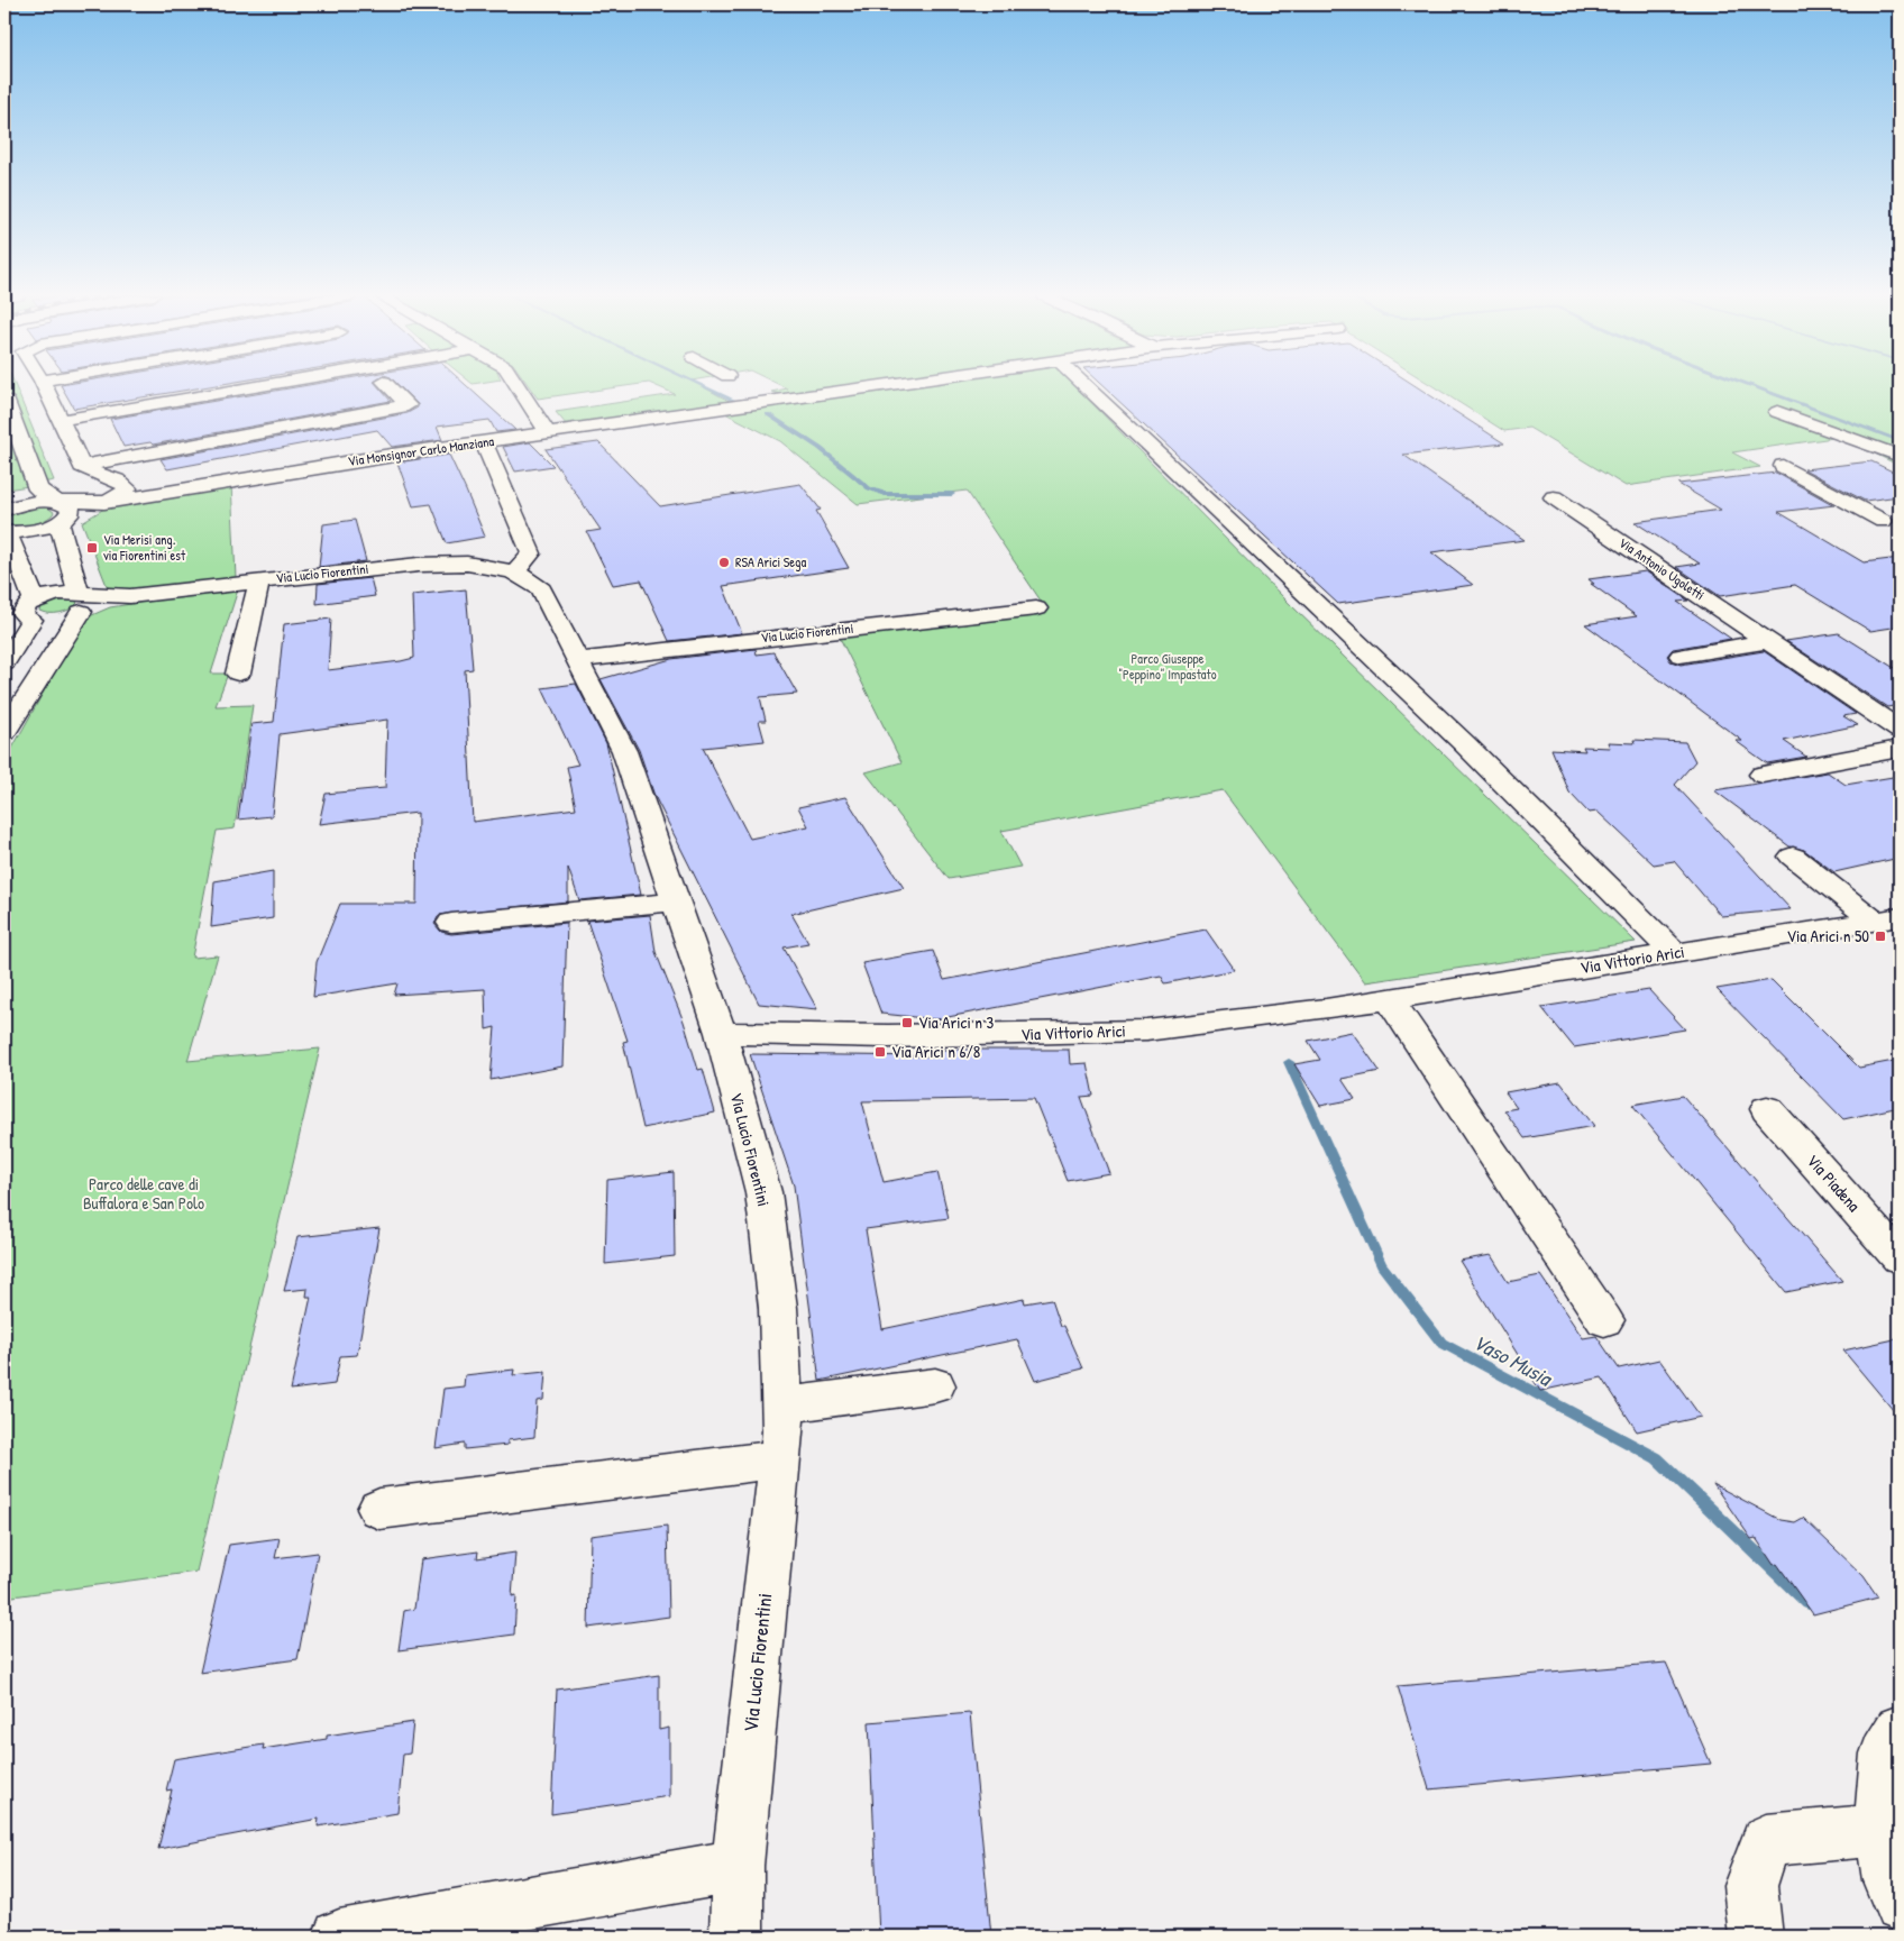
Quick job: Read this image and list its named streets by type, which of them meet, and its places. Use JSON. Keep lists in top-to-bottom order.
{
  "streets": {
    "street": [
      "Via Monsignor Carlo Manziana",
      "Via Antonio Ugoletti",
      "Via Lucio Fiorentini",
      "Via Vittorio Arici",
      "Via Piadena"
    ]
  },
  "crossings": [
    ["Via Lucio Fiorentini", "Via Vittorio Arici"]
  ],
  "water": ["Vaso Musia"],
  "parks": ["Parco Giuseppe \"Peppino\" Impastato", "Parco delle cave di Buffalora e San Polo"],
  "places": {
    "transit": [
      "Via Merisi ang. via Fiorentini est",
      "Via Arici n 50",
      "Via Arici n 3",
      "Via Arici n 6/8"
    ],
    "other": ["RSA Arici Sega"]
  }
}
